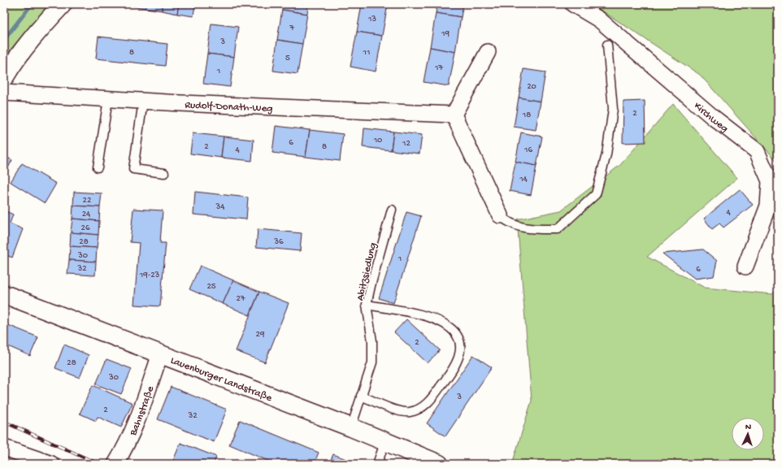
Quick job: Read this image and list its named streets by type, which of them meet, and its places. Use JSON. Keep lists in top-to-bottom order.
{
  "streets": {
    "main road": ["Lauenburger Landstraße"],
    "street": ["Rudolf-Donath-Weg", "Kirchweg", "Bahnstraße"],
    "lane": ["Abitzsiedlung"]
  },
  "crossings": [
    ["Abitzsiedlung", "Lauenburger Landstraße"],
    ["Lauenburger Landstraße", "Bahnstraße"]
  ],
  "house_numbers": [
    "13",
    "7",
    "19",
    "3",
    "8",
    "11",
    "5",
    "17",
    "1",
    "20",
    "2",
    "18",
    "10",
    "6",
    "12",
    "2",
    "8",
    "4",
    "16",
    "14",
    "22",
    "34",
    "4",
    "24",
    "26",
    "28",
    "36",
    "30",
    "1",
    "32",
    "6",
    "19-23",
    "25",
    "27",
    "29",
    "2",
    "28",
    "30",
    "3",
    "2",
    "32"
  ],
  "north": "top"
}
